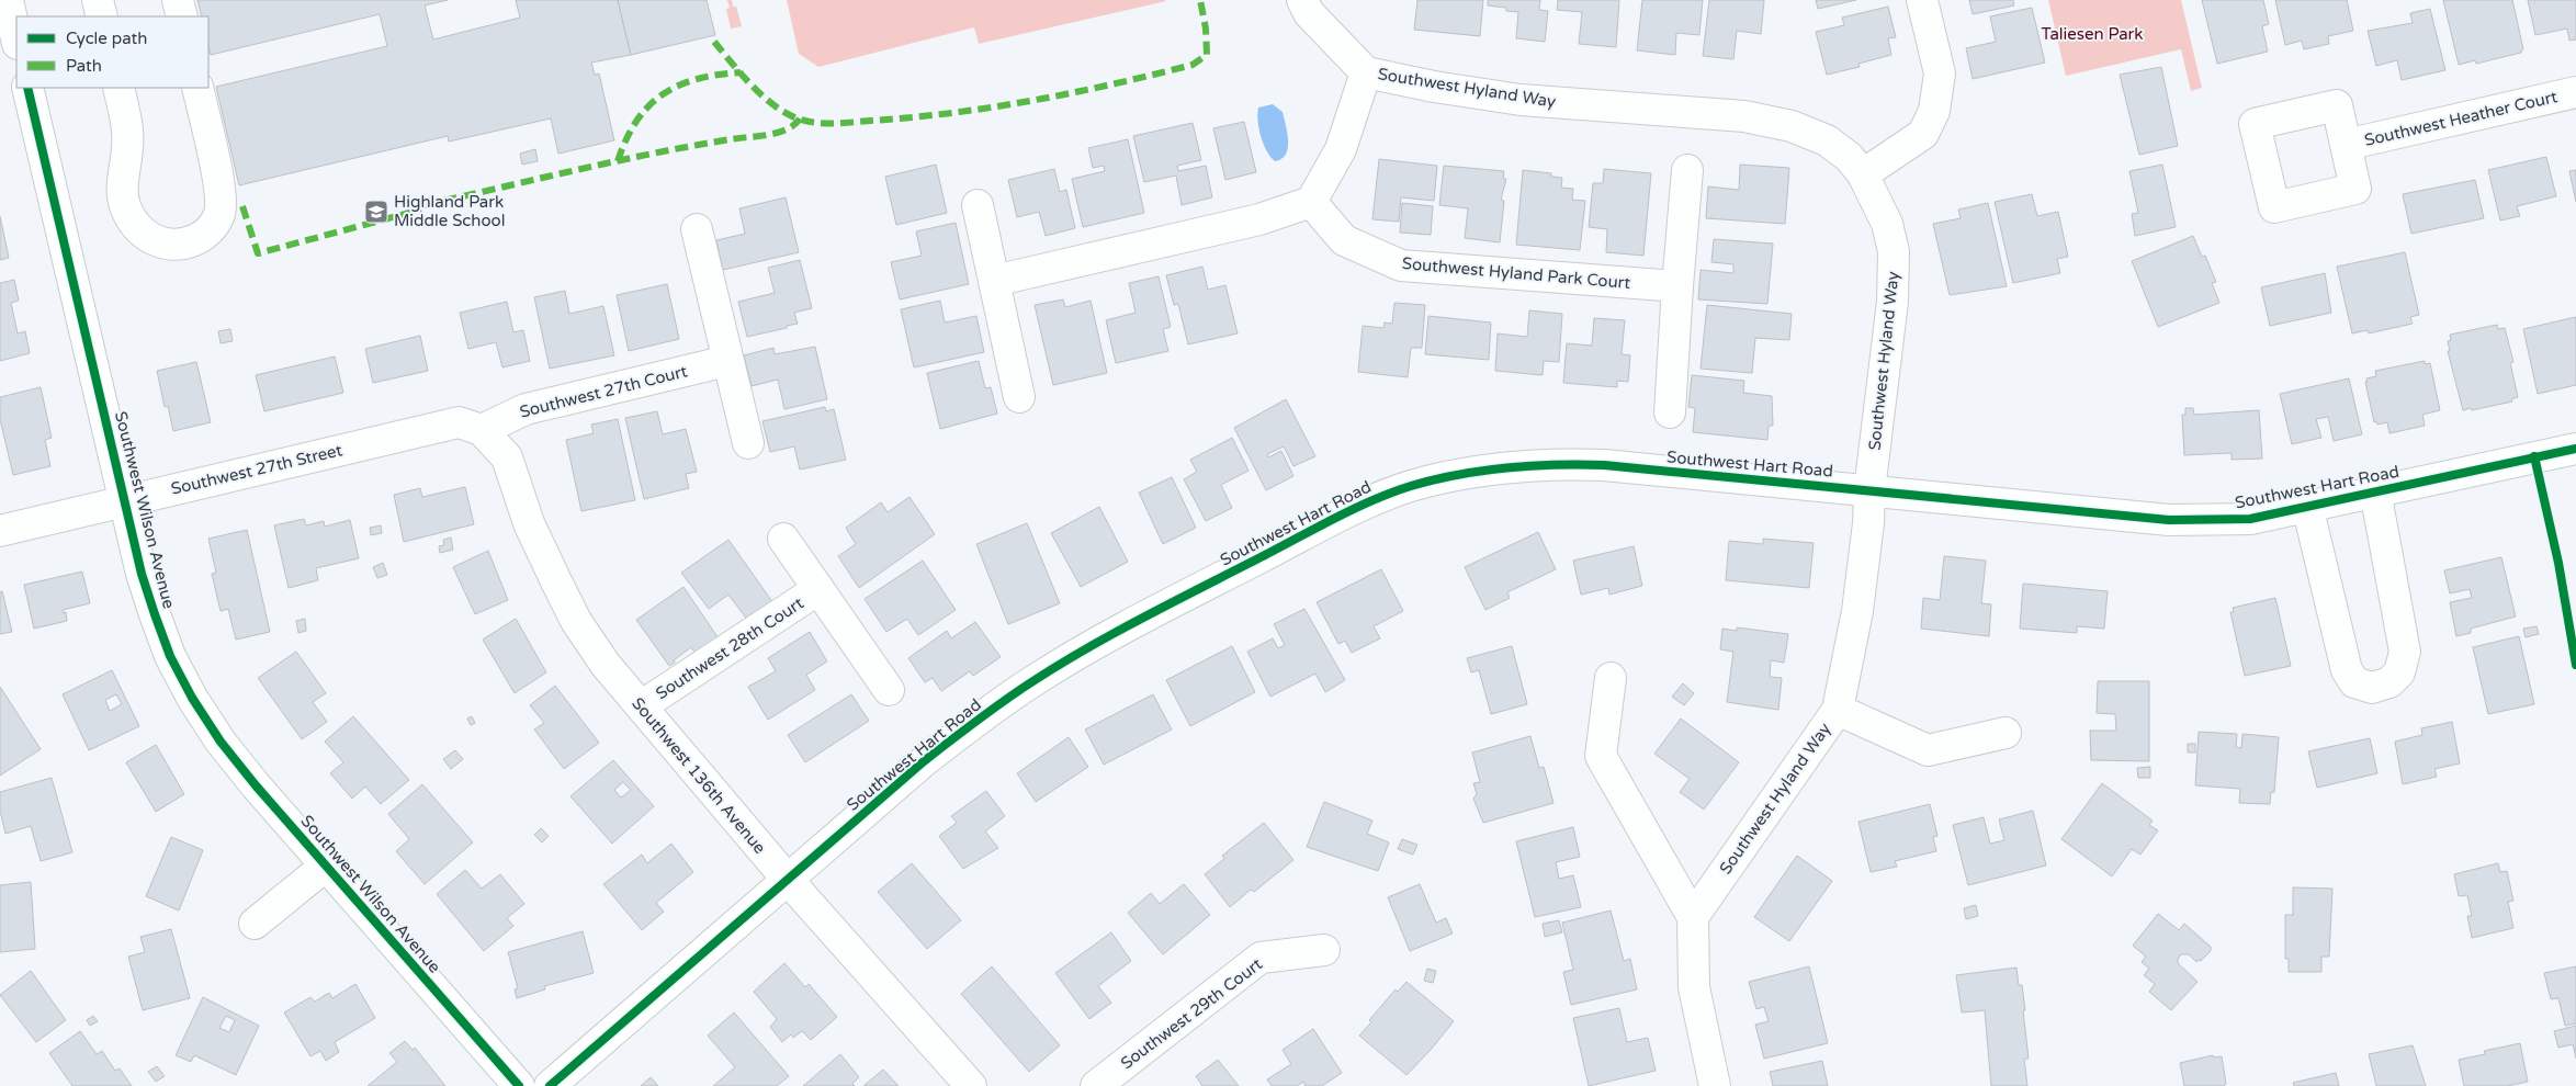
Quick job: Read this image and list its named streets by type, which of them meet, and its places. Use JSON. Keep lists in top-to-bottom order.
{
  "streets": {
    "street": [
      "Southwest Hyland Way",
      "Southwest Heather Court",
      "Southwest Hyland Park Court",
      "Southwest 27th Court",
      "Southwest Hart Road",
      "Southwest 27th Street",
      "Southwest Wilson Avenue",
      "Southwest 28th Court",
      "Southwest 136th Avenue",
      "Southwest 29th Court"
    ]
  },
  "crossings": [
    ["Southwest Hyland Way", "Southwest Hart Road"],
    ["Southwest 27th Court", "Southwest 27th Street"],
    ["Southwest 27th Court", "Southwest 136th Avenue"],
    ["Southwest Hart Road", "Southwest 136th Avenue"],
    ["Southwest 27th Street", "Southwest Wilson Avenue"],
    ["Southwest 27th Street", "Southwest 136th Avenue"],
    ["Southwest 28th Court", "Southwest 136th Avenue"]
  ],
  "parks": ["Taliesen Park"],
  "places": {
    "school or university": ["Highland Park Middle School"]
  },
  "legend": ["Cycle path", "Path"]
}
